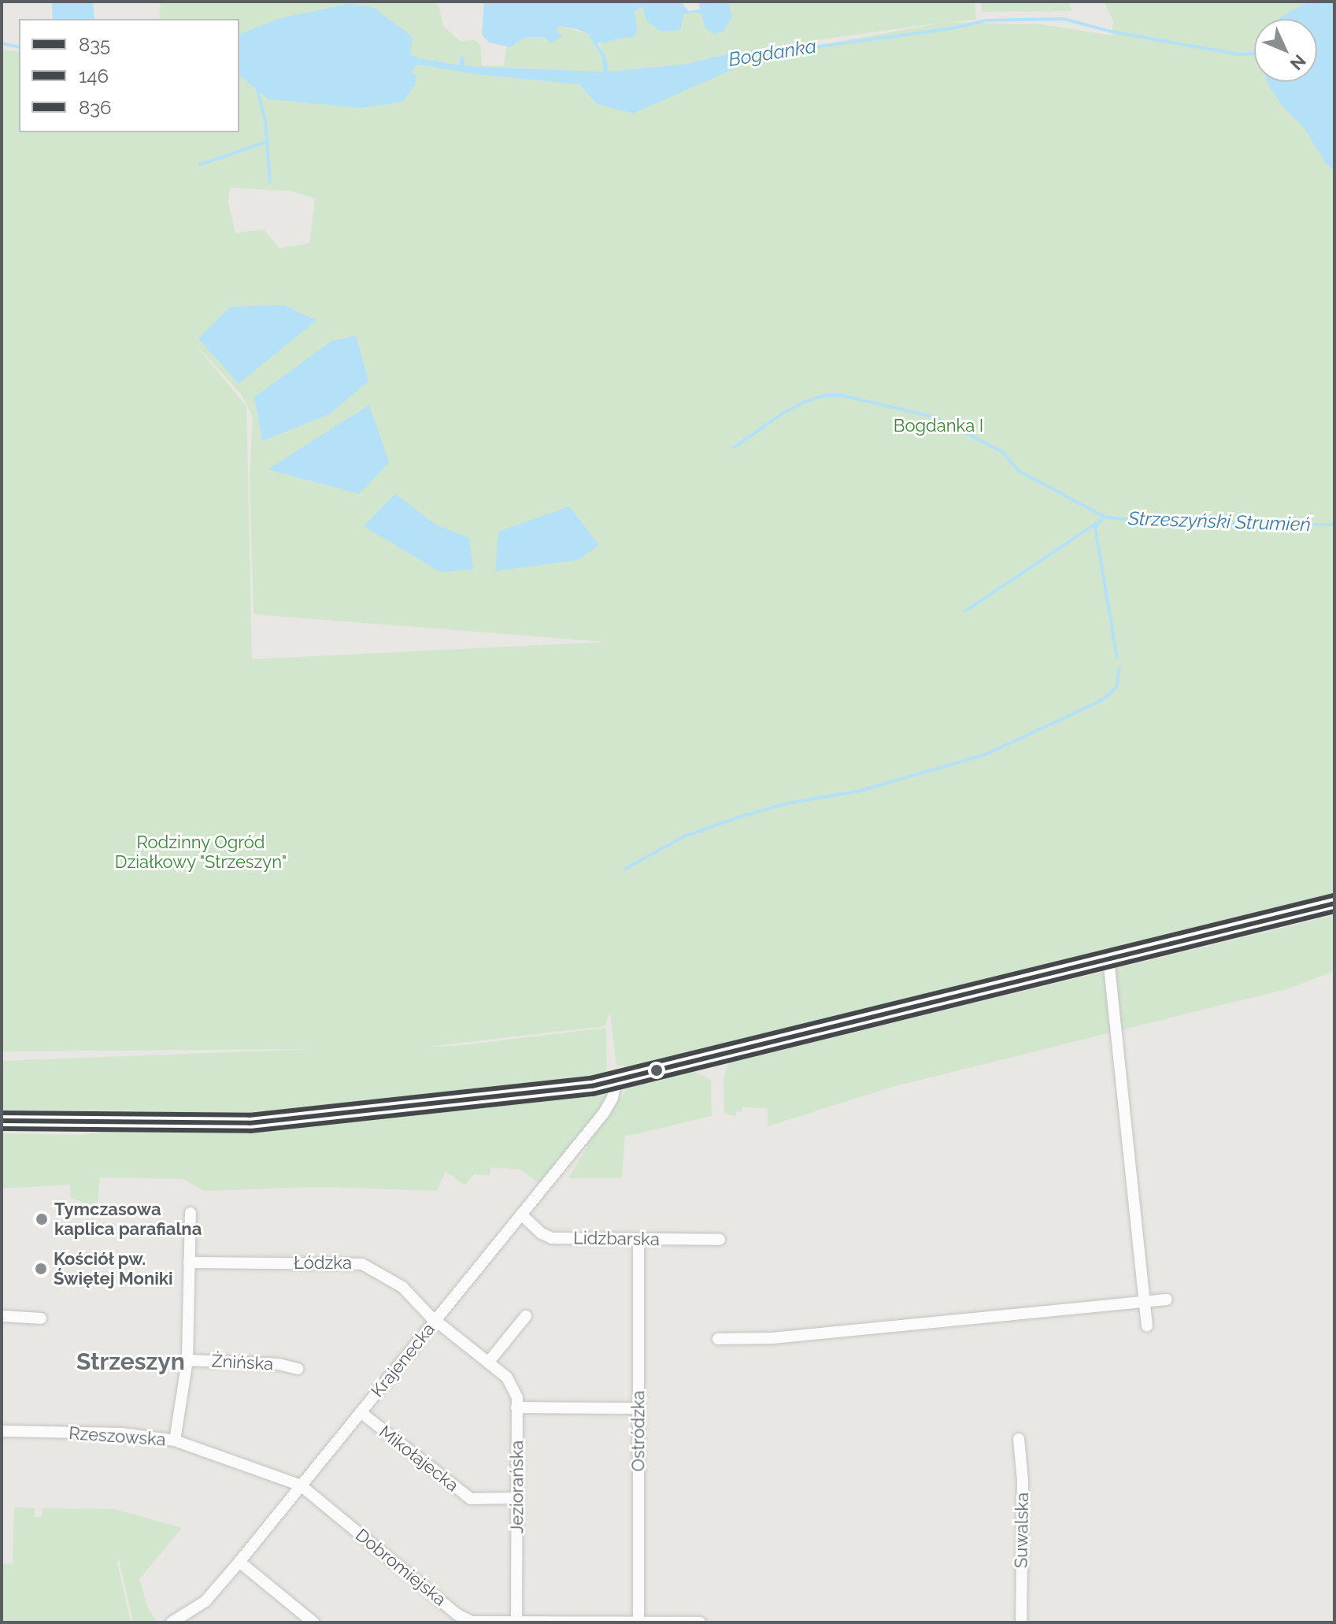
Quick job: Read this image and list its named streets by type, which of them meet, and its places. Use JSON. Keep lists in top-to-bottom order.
{
  "streets": {
    "street": [
      "Lidzbarska",
      "Łódzka",
      "Krajenecka",
      "Żnińska",
      "Ostródzka",
      "Rzeszowska",
      "Mikołajecka",
      "Jeziorańska",
      "Suwalska",
      "Dobromiejska"
    ]
  },
  "crossings": [
    ["Lidzbarska", "Krajenecka"],
    ["Lidzbarska", "Ostródzka"],
    ["Łódzka", "Krajenecka"],
    ["Łódzka", "Jeziorańska"],
    ["Krajenecka", "Rzeszowska"],
    ["Krajenecka", "Mikołajecka"],
    ["Krajenecka", "Jeziorańska"],
    ["Krajenecka", "Dobromiejska"],
    ["Ostródzka", "Dobromiejska"],
    ["Rzeszowska", "Dobromiejska"],
    ["Mikołajecka", "Jeziorańska"],
    ["Jeziorańska", "Dobromiejska"]
  ],
  "districts": ["Strzeszyn"],
  "water": ["Bogdanka", "Strzeszyński Strumień"],
  "parks": ["Bogdanka I", "Rodzinny Ogród Działkowy \"Strzeszyn\""],
  "places": ["Tymczasowa kaplica parafialna", "Kościół pw. Świętej Moniki"],
  "lines": ["transit line 836", "transit line 835", "transit line 146"],
  "legend": ["835", "146", "836"],
  "north": "bottom right"
}
